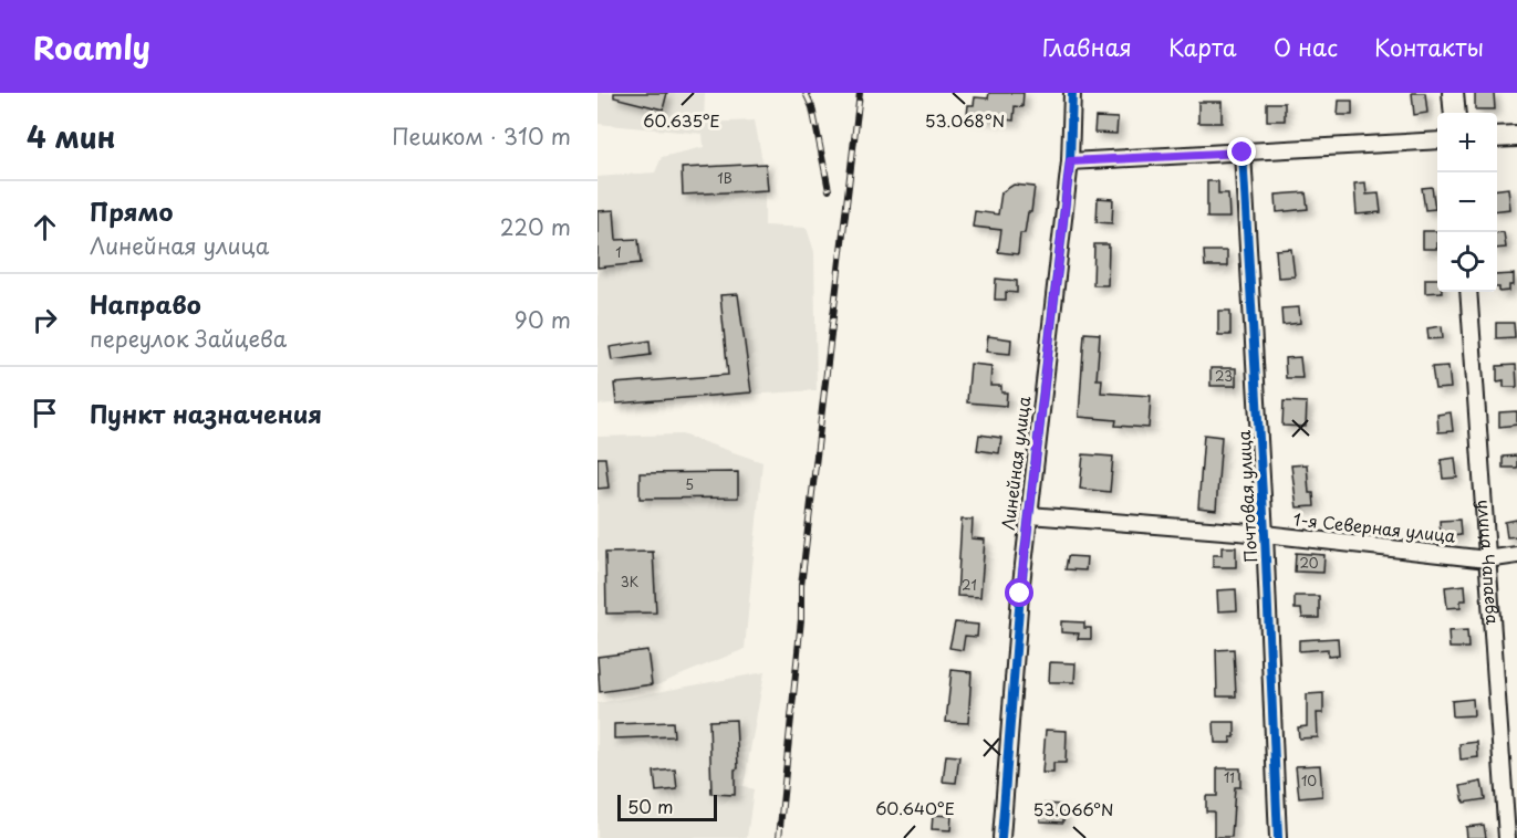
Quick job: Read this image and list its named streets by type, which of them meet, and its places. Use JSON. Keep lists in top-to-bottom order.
{
  "streets": {
    "street": [
      "Линейная улица",
      "Почтовая улица",
      "1-я Северная улица",
      "улица Чапаева"
    ]
  },
  "crossings": [
    ["Линейная улица", "1-я Северная улица"],
    ["Почтовая улица", "1-я Северная улица"],
    ["1-я Северная улица", "улица Чапаева"]
  ],
  "house_numbers": [
    "1В",
    "1",
    "23",
    "5",
    "20",
    "3К",
    "21",
    "11",
    "10"
  ],
  "scale_bar": "50 m",
  "page": {
    "header": "Roamly",
    "nav": [
      "Главная",
      "Карта",
      "О нас",
      "Контакты"
    ],
    "heading": ["4 мин", "Пешком · 310 m"],
    "map_buttons": ["+", "−"],
    "list": [
      ["Прямо", "Линейная улица", "220 m"],
      ["Направо", "переулок Зайцева", "90 m"],
      "Пункт назначения"
    ],
    "scale": "50 m"
  },
  "coordinates": [
    "53.068°N",
    "60.635°E",
    "60.640°E",
    "53.066°N"
  ]
}
